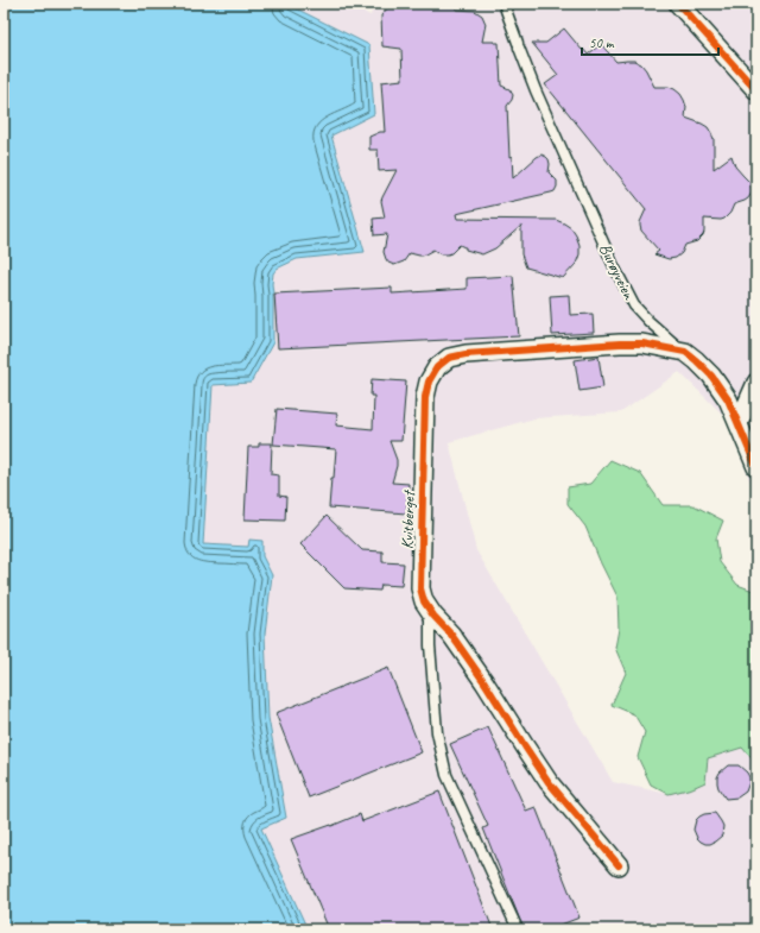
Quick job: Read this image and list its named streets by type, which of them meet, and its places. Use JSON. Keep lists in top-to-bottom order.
{
  "streets": {
    "street": ["Burøyveien", "Kvitberget"]
  },
  "crossings": [
    ["Burøyveien", "Kvitberget"]
  ],
  "scale_bar": "50 m"
}
